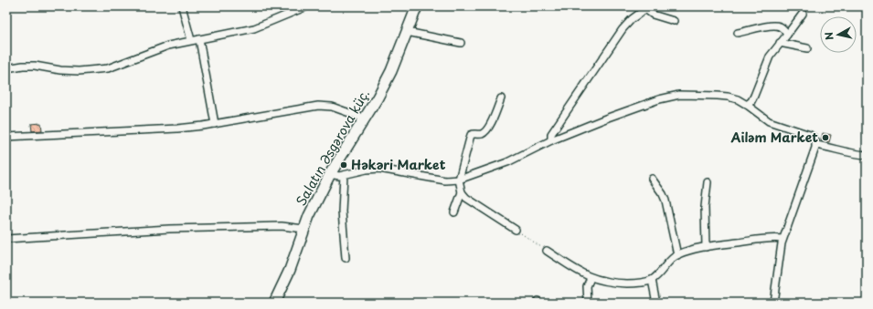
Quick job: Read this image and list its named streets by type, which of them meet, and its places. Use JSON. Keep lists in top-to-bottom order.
{
  "streets": {
    "street": ["Salatın Əsgərova küç."]
  },
  "places": ["Ailəm Market", "Həkəri Market"],
  "north": "left"
}
